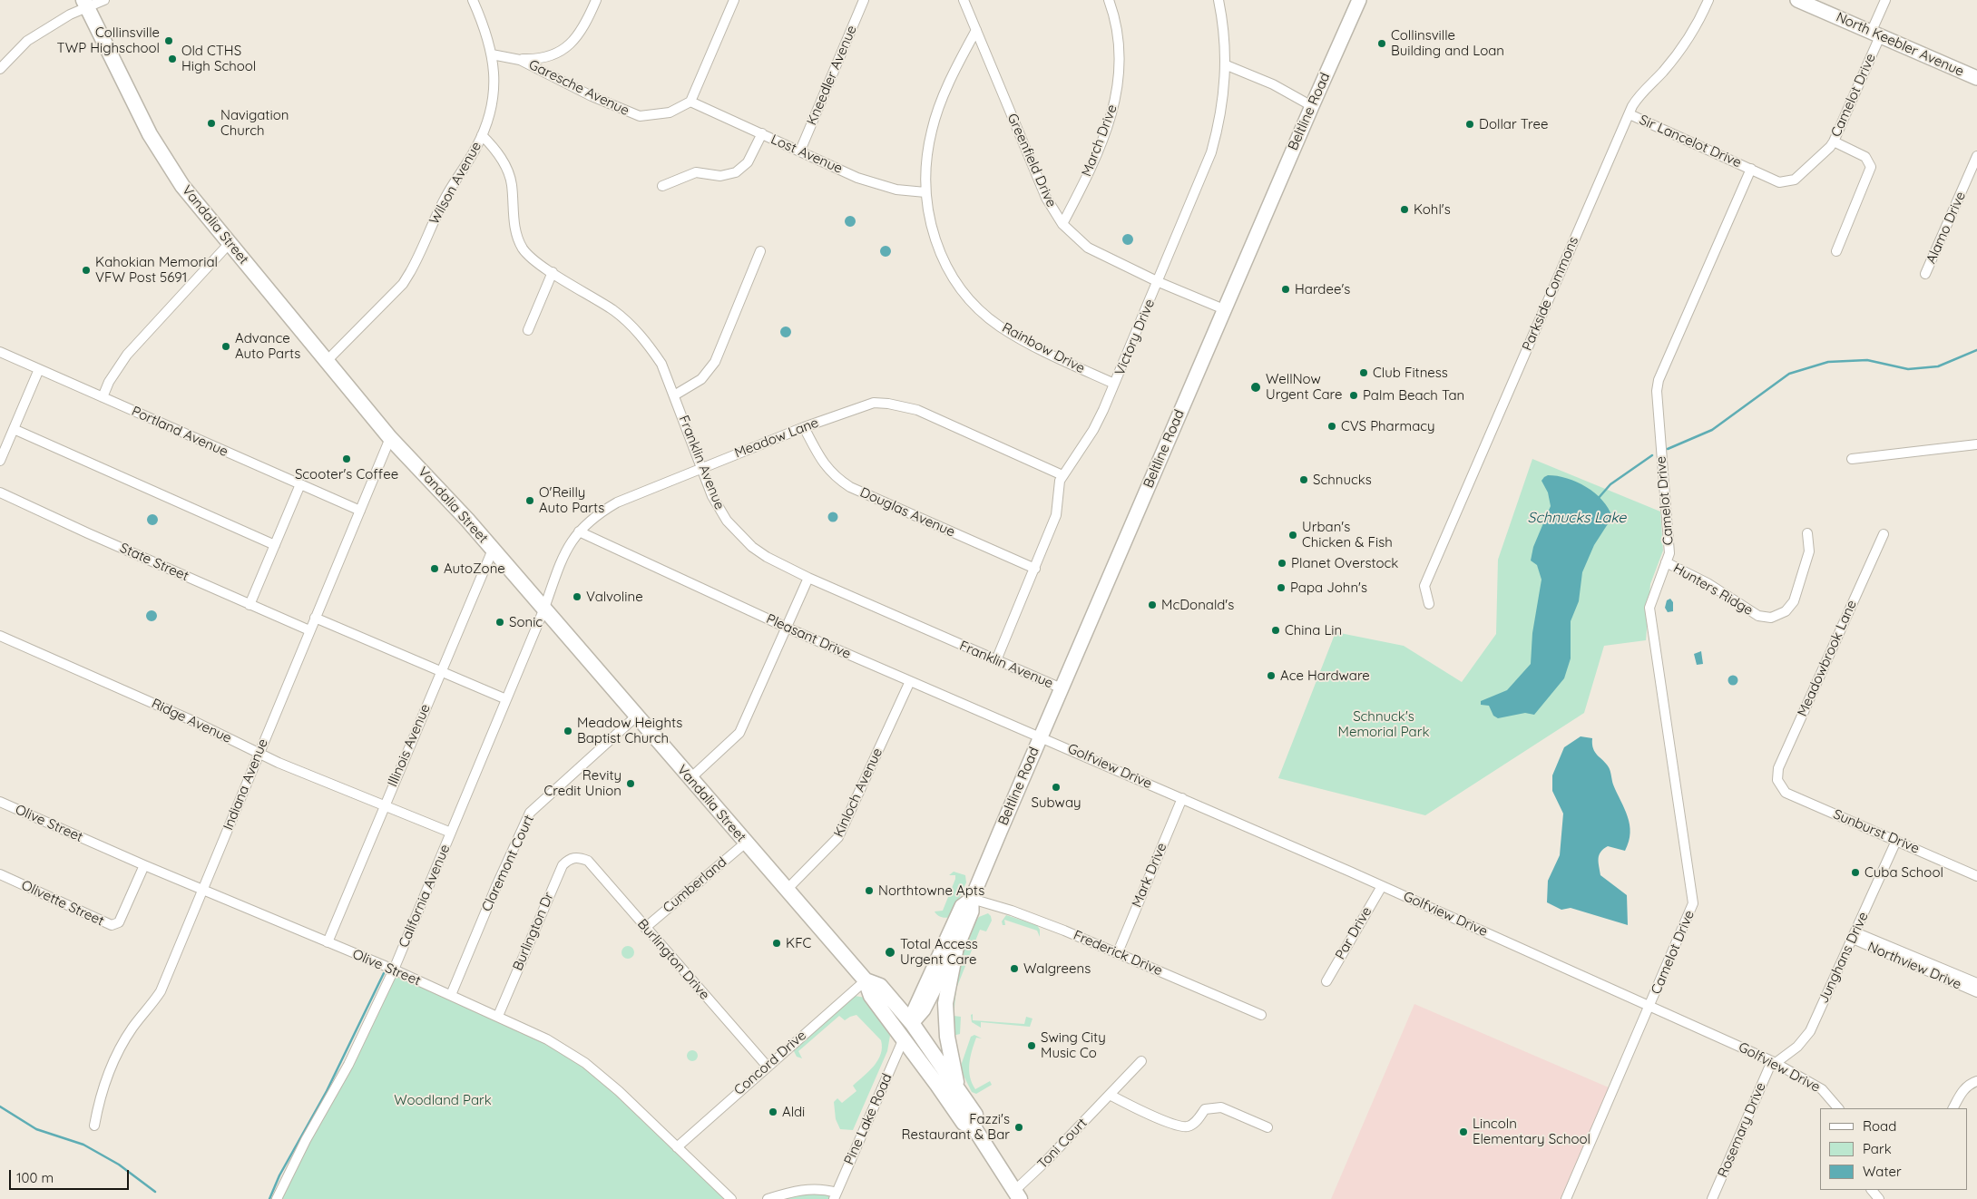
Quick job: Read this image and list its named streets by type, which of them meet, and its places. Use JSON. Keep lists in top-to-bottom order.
{
  "streets": {
    "main road": ["North Keebler Avenue", "Beltline Road", "Vandalia Street"],
    "street": [
      "Kneedler Avenue",
      "Garesche Avenue",
      "Camelot Drive",
      "March Drive",
      "Sir Lancelot Drive",
      "Lost Avenue",
      "Greenfield Drive",
      "Wilson Avenue",
      "Alamo Drive",
      "Parkside Commons",
      "Victory Drive",
      "Rainbow Drive",
      "Portland Avenue",
      "Meadow Lane",
      "Franklin Avenue",
      "Douglas Avenue",
      "State Street",
      "Hunters Ridge",
      "Pleasant Drive",
      "Meadowbrook Lane",
      "Ridge Avenue",
      "Illinois Avenue",
      "Golfview Drive",
      "Indiana Avenue",
      "Kinloch Avenue",
      "Olive Street",
      "Sunburst Drive",
      "Claremont Court",
      "Mark Drive",
      "Cumberland",
      "California Avenue",
      "Olivette Street",
      "Burlington Dr",
      "Par Drive",
      "Frederick Drive",
      "Junghans Drive",
      "Burlington Drive",
      "Northview Drive",
      "Concord Drive",
      "Pine Lake Road",
      "Rosemary Drive",
      "Toni Court"
    ]
  },
  "crossings": [
    ["North Keebler Avenue", "Camelot Drive"],
    ["Kneedler Avenue", "Lost Avenue"],
    ["Garesche Avenue", "Lost Avenue"],
    ["Garesche Avenue", "Wilson Avenue"],
    ["Camelot Drive", "Sir Lancelot Drive"],
    ["Camelot Drive", "Hunters Ridge"],
    ["Camelot Drive", "Golfview Drive"],
    ["Beltline Road", "Greenfield Drive"],
    ["Beltline Road", "Vandalia Street"],
    ["Beltline Road", "Franklin Avenue"],
    ["Beltline Road", "Pleasant Drive"],
    ["Beltline Road", "Golfview Drive"],
    ["Beltline Road", "Frederick Drive"],
    ["Beltline Road", "Pine Lake Road"],
    ["March Drive", "Greenfield Drive"],
    ["Sir Lancelot Drive", "Parkside Commons"],
    ["Lost Avenue", "Rainbow Drive"],
    ["Greenfield Drive", "Victory Drive"],
    ["Greenfield Drive", "Rainbow Drive"],
    ["Wilson Avenue", "Vandalia Street"],
    ["Wilson Avenue", "Franklin Avenue"],
    ["Vandalia Street", "Meadow Lane"],
    ["Vandalia Street", "Illinois Avenue"],
    ["Vandalia Street", "Indiana Avenue"],
    ["Vandalia Street", "Kinloch Avenue"],
    ["Vandalia Street", "Claremont Court"],
    ["Vandalia Street", "Cumberland"],
    ["Vandalia Street", "California Avenue"],
    ["Vandalia Street", "Concord Drive"],
    ["Vandalia Street", "Pine Lake Road"],
    ["Vandalia Street", "Toni Court"],
    ["Victory Drive", "Rainbow Drive"],
    ["Victory Drive", "Meadow Lane"],
    ["Victory Drive", "Franklin Avenue"],
    ["Victory Drive", "Douglas Avenue"],
    ["Portland Avenue", "Indiana Avenue"],
    ["Meadow Lane", "Franklin Avenue"],
    ["Meadow Lane", "Douglas Avenue"],
    ["Meadow Lane", "Pleasant Drive"],
    ["Meadow Lane", "California Avenue"],
    ["State Street", "Indiana Avenue"],
    ["Pleasant Drive", "Golfview Drive"],
    ["Pleasant Drive", "Kinloch Avenue"],
    ["Meadowbrook Lane", "Sunburst Drive"],
    ["Ridge Avenue", "Illinois Avenue"],
    ["Ridge Avenue", "Indiana Avenue"],
    ["Ridge Avenue", "California Avenue"],
    ["Illinois Avenue", "Olive Street"],
    ["Golfview Drive", "Mark Drive"],
    ["Golfview Drive", "Par Drive"],
    ["Golfview Drive", "Junghans Drive"],
    ["Golfview Drive", "Rosemary Drive"],
    ["Indiana Avenue", "Olive Street"],
    ["Olive Street", "Claremont Court"],
    ["Olive Street", "California Avenue"],
    ["Olive Street", "Olivette Street"],
    ["Olive Street", "Burlington Dr"],
    ["Olive Street", "Concord Drive"],
    ["Sunburst Drive", "Junghans Drive"],
    ["Mark Drive", "Frederick Drive"],
    ["Cumberland", "Burlington Drive"],
    ["Burlington Dr", "Burlington Drive"],
    ["Junghans Drive", "Northview Drive"],
    ["Junghans Drive", "Rosemary Drive"],
    ["Burlington Drive", "Concord Drive"]
  ],
  "water": ["Schnucks Lake"],
  "parks": ["Schnuck's Memorial Park", "Woodland Park"],
  "places": [
    "Collinsville TWP Highschool",
    "Collinsville Building and Loan",
    "Old CTHS High School",
    "Navigation Church",
    "Dollar Tree",
    "Kohl's",
    "Kahokian Memorial VFW Post 5691",
    "Hardee's",
    "Advance Auto Parts",
    "Club Fitness",
    "WellNow Urgent Care",
    "Palm Beach Tan",
    "CVS Pharmacy",
    "Scooter's Coffee",
    "Schnucks",
    "O'Reilly Auto Parts",
    "Urban's Chicken & Fish",
    "Planet Overstock",
    "AutoZone",
    "Papa John's",
    "Valvoline",
    "McDonald's",
    "Sonic",
    "China Lin",
    "Ace Hardware",
    "Meadow Heights Baptist Church",
    "Revity Credit Union",
    "Subway",
    "Cuba School",
    "Northtowne Apts",
    "KFC",
    "Total Access Urgent Care",
    "Walgreens",
    "Swing City Music Co",
    "Aldi",
    "Fazzi's Restaurant & Bar",
    "Lincoln Elementary School"
  ],
  "legend": ["Road", "Park", "Water"],
  "scale_bar": "100 m"
}
